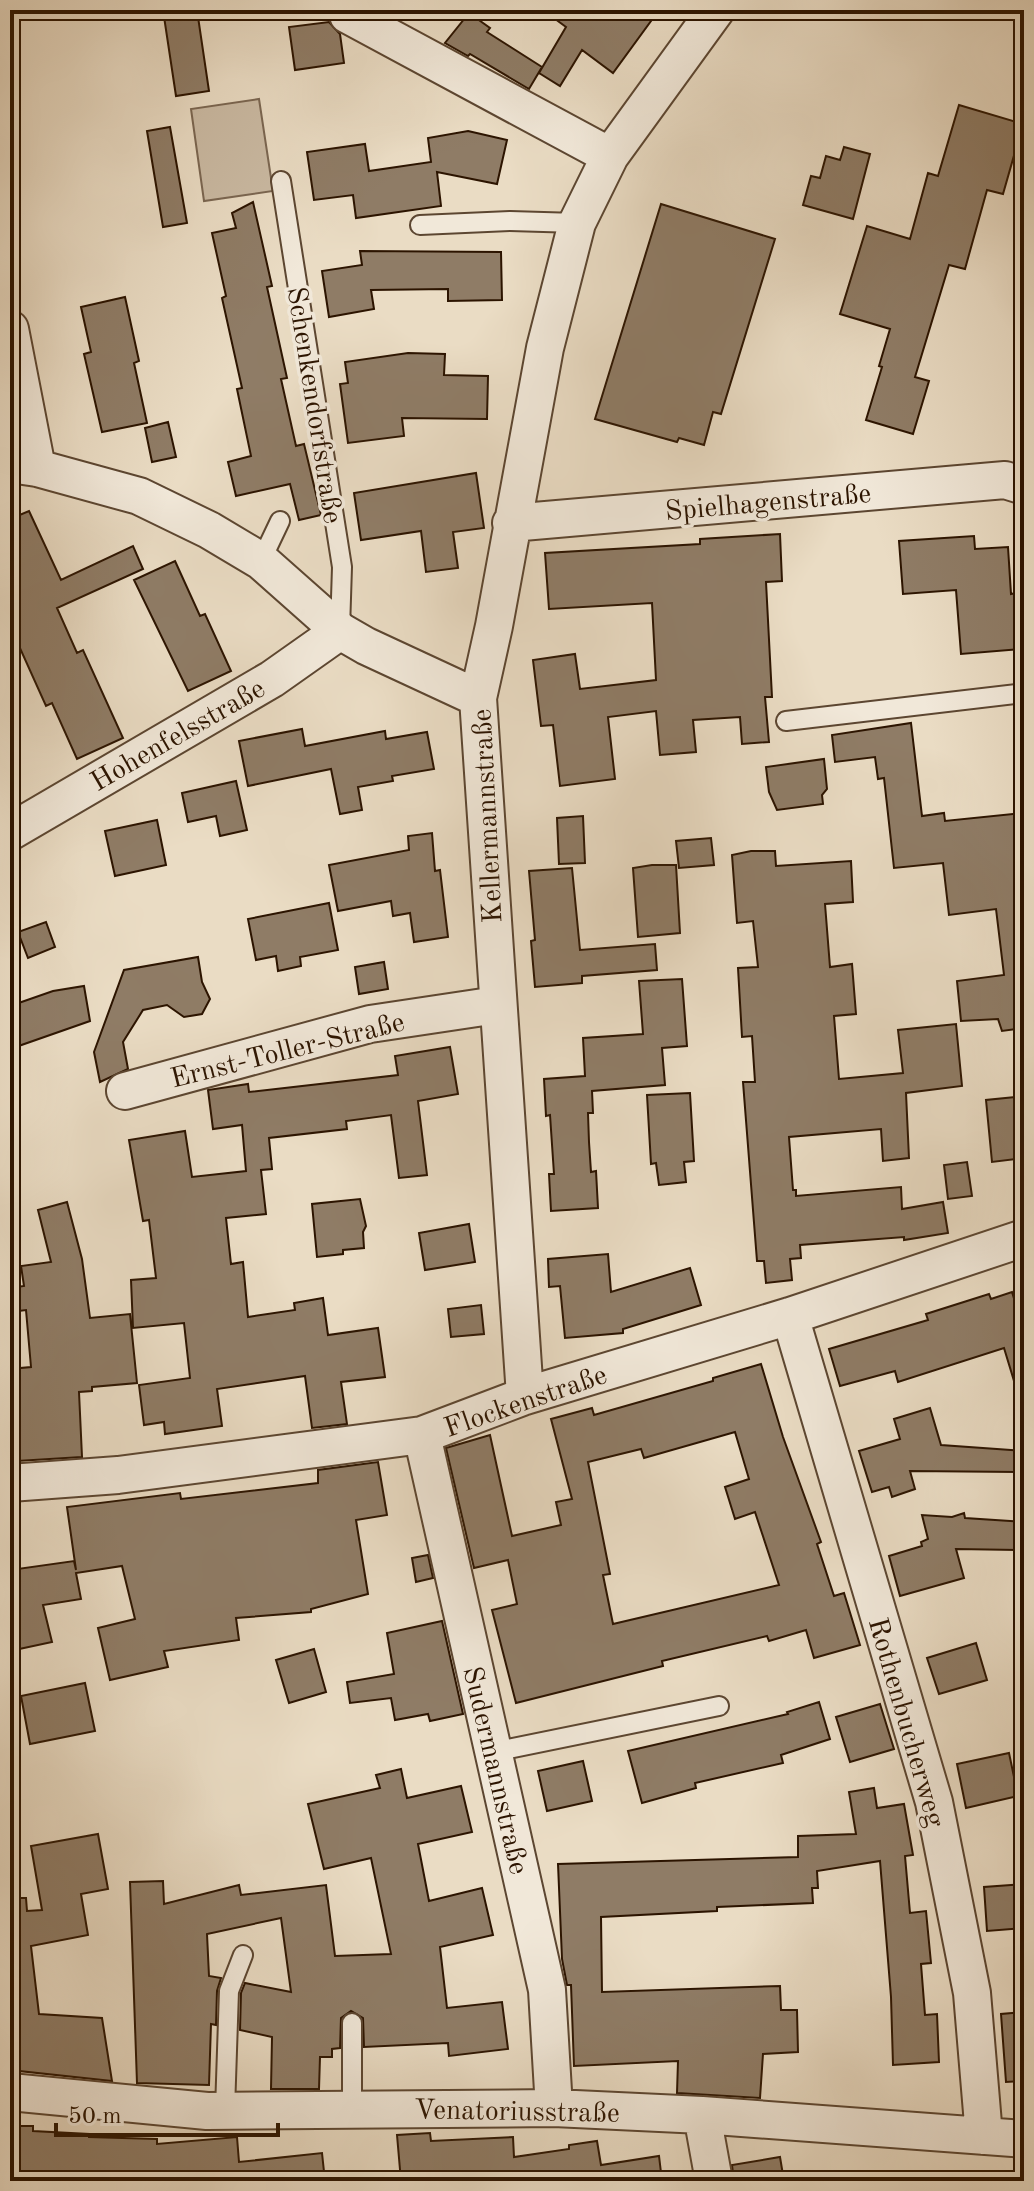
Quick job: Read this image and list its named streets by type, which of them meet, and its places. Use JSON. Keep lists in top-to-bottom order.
{
  "streets": {
    "street": [
      "Spielhagenstraße",
      "Hohenfelsstraße",
      "Kellermannstraße",
      "Ernst-Toller-Straße",
      "Flockenstraße",
      "Rothenbucherweg",
      "Sudermannstraße",
      "Venatoriusstraße"
    ],
    "lane": ["Schenkendorfstraße"]
  },
  "crossings": [
    ["Schenkendorfstraße", "Hohenfelsstraße"],
    ["Spielhagenstraße", "Kellermannstraße"],
    ["Kellermannstraße", "Ernst-Toller-Straße"],
    ["Kellermannstraße", "Flockenstraße"],
    ["Flockenstraße", "Rothenbucherweg"],
    ["Flockenstraße", "Sudermannstraße"],
    ["Rothenbucherweg", "Venatoriusstraße"],
    ["Sudermannstraße", "Venatoriusstraße"]
  ],
  "scale_bar": "50 m"
}
